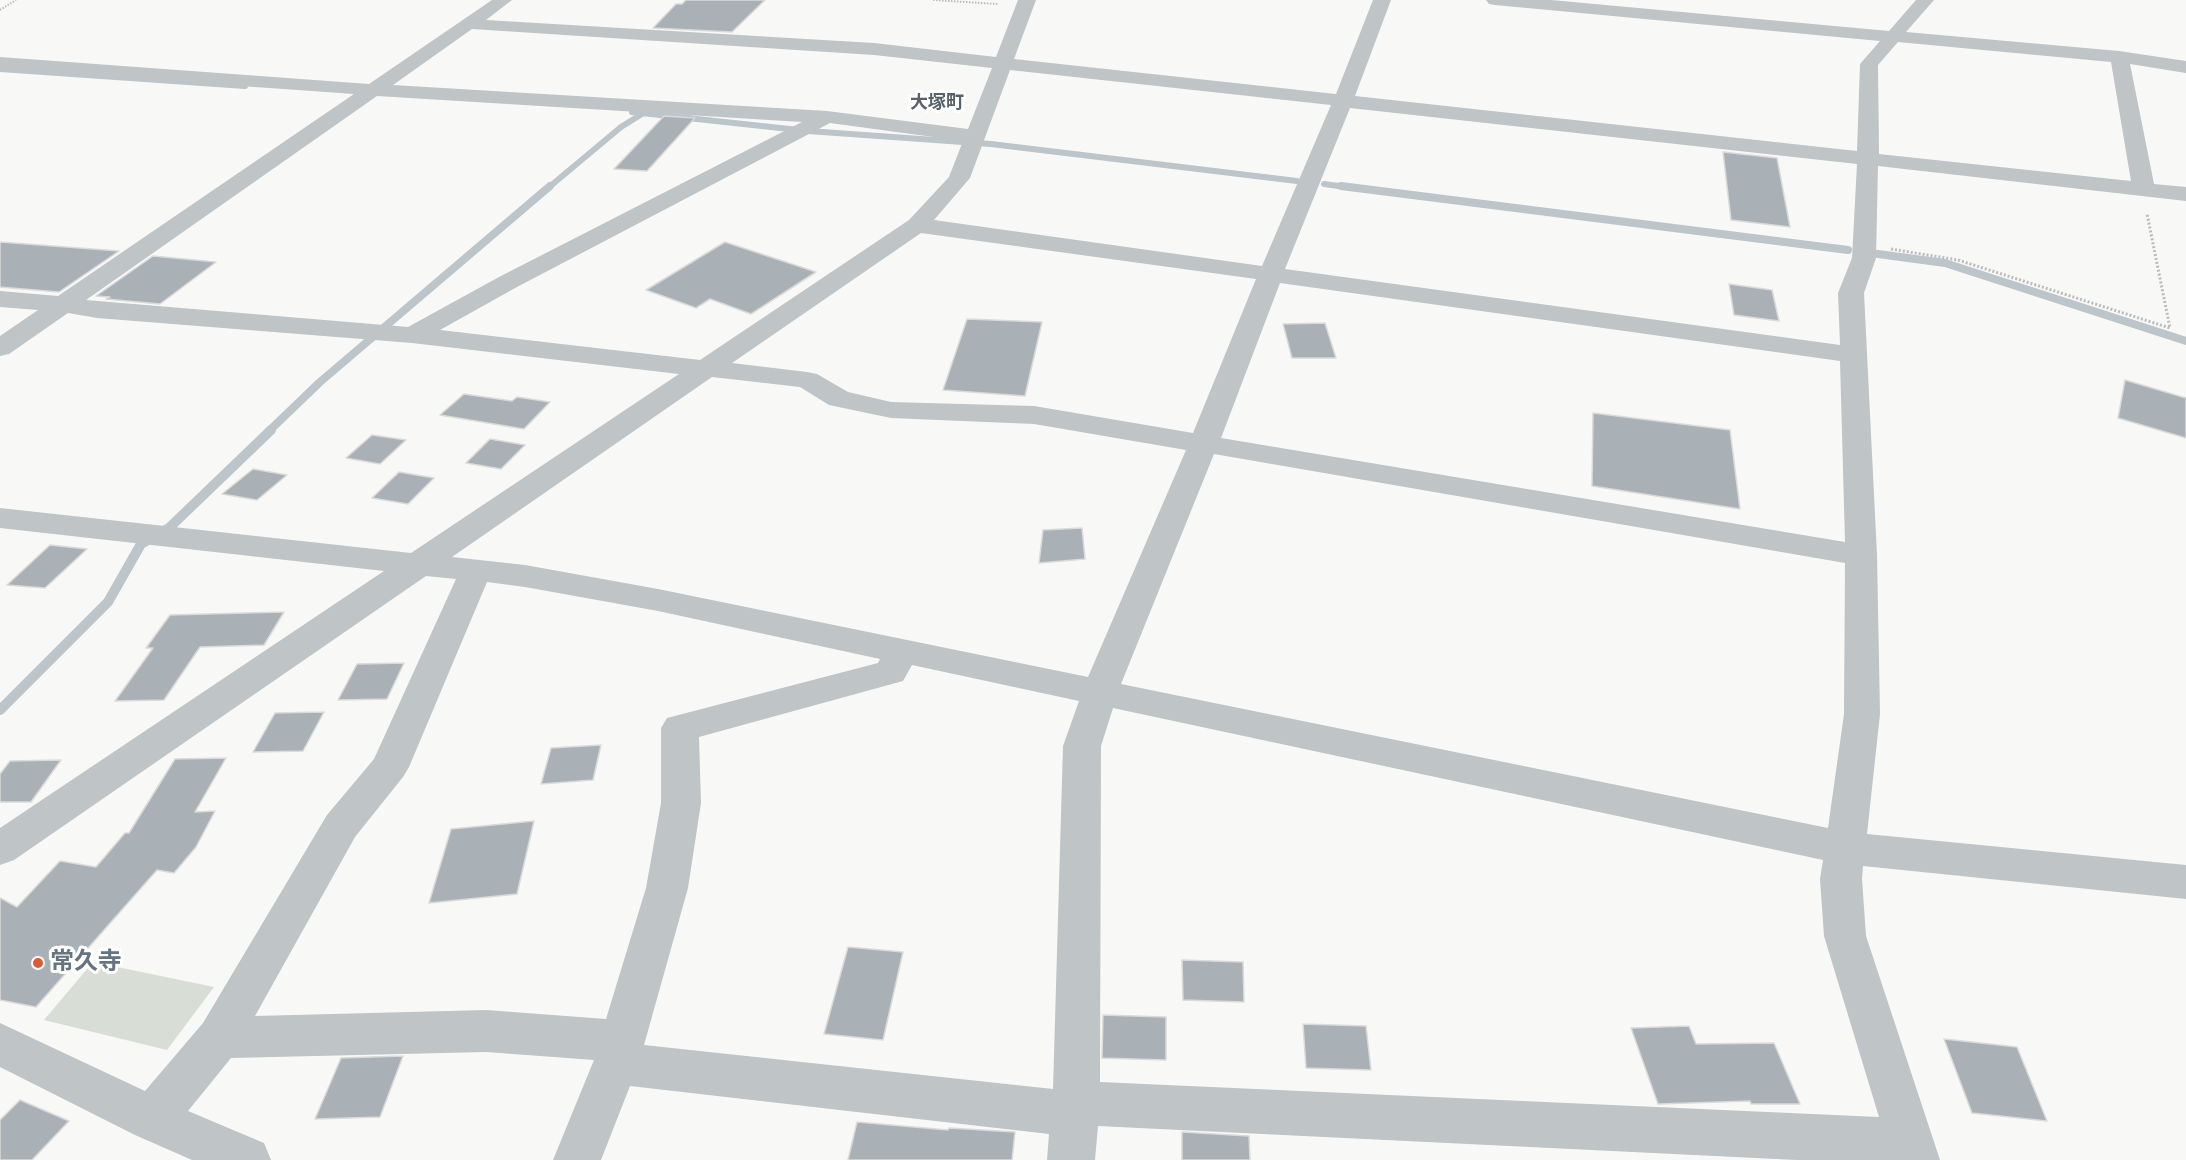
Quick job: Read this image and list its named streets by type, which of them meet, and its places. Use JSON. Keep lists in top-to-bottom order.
{
  "districts": ["大塚町"],
  "places": ["常久寺"]
}
